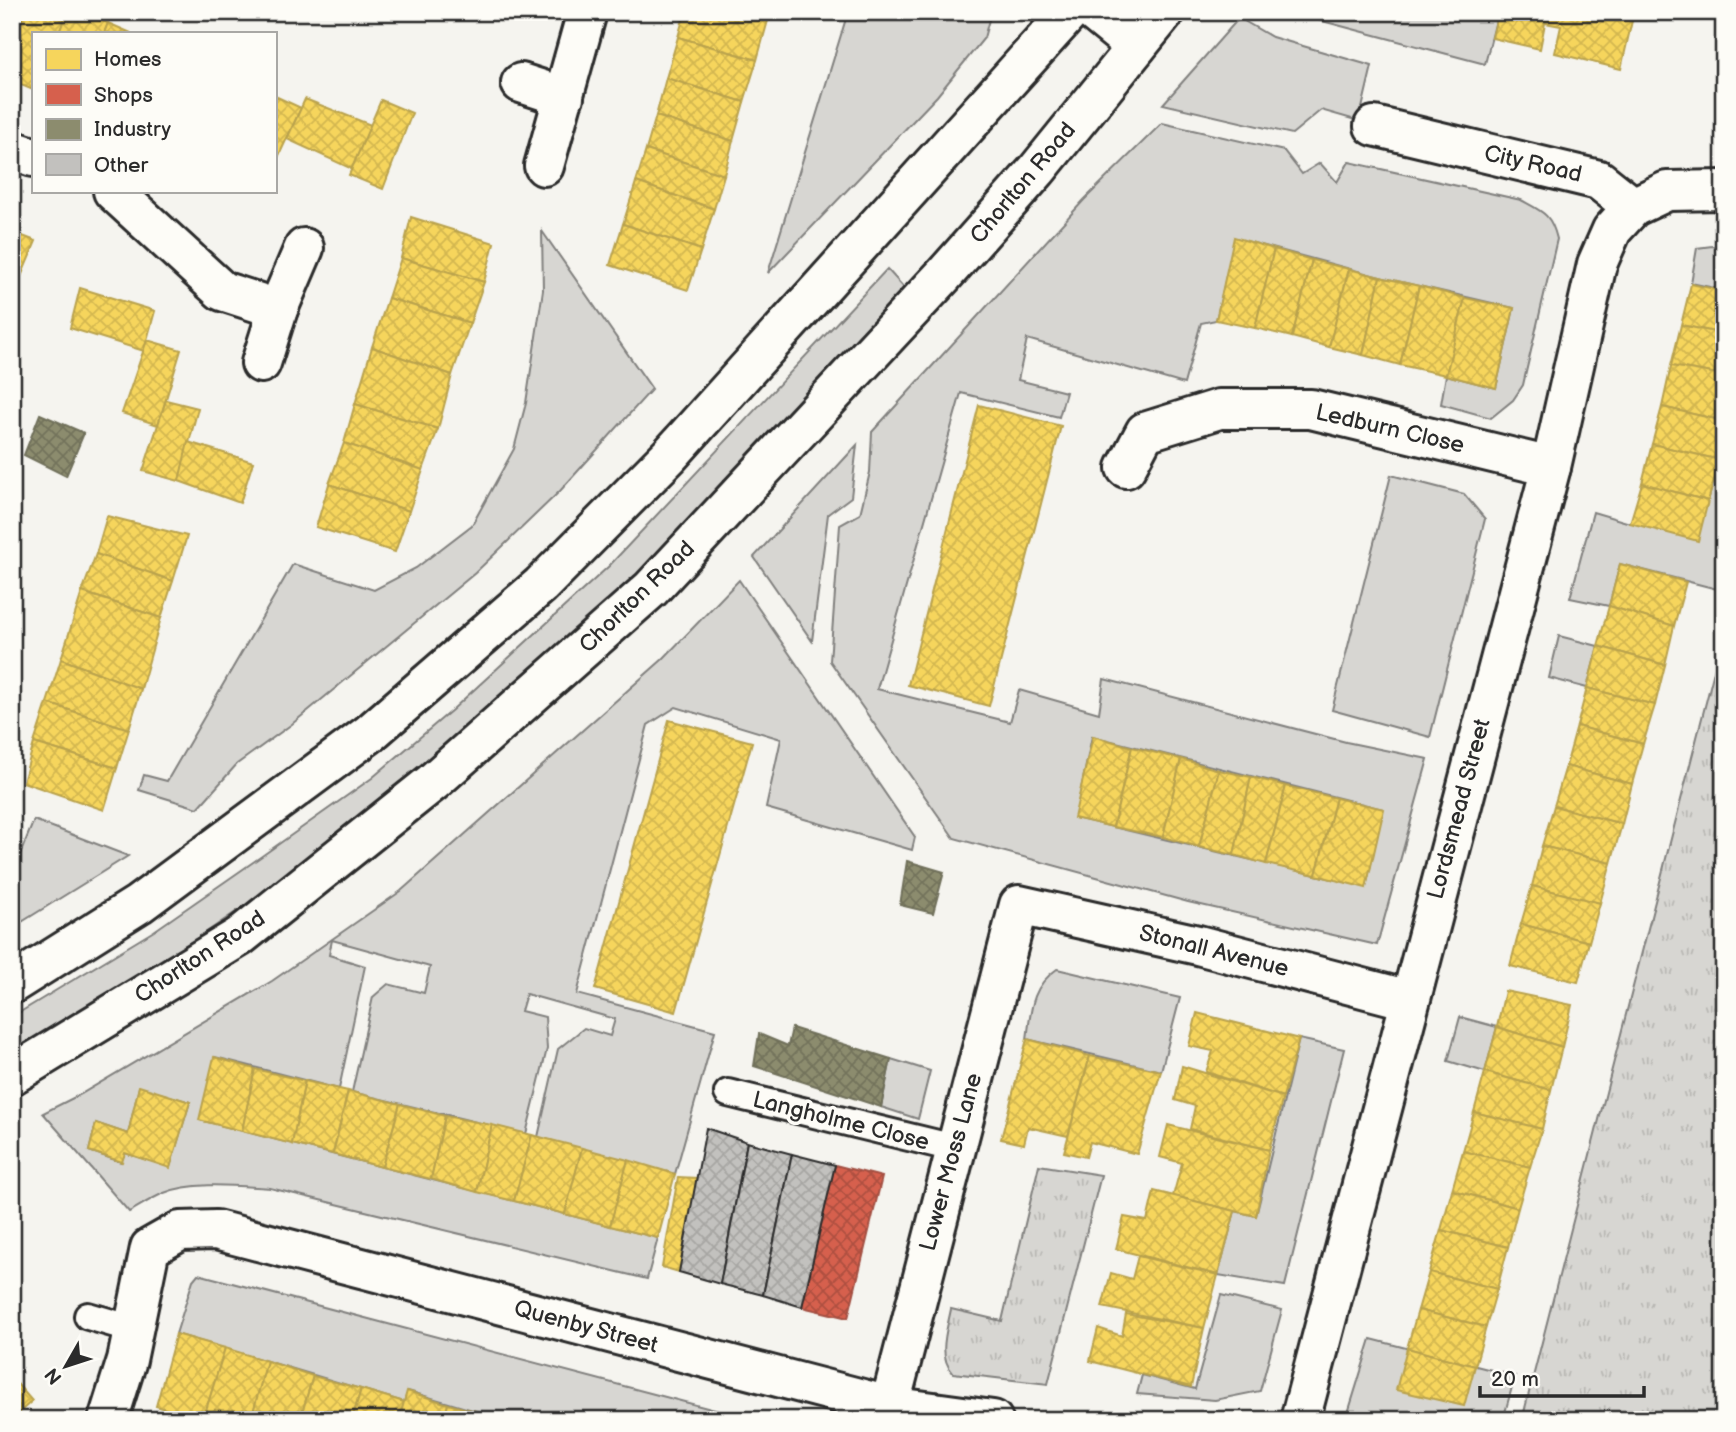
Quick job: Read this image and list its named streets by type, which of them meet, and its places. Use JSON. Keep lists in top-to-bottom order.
{
  "streets": {
    "street": [
      "City Road",
      "Chorlton Road",
      "Ledburn Close",
      "Lordsmead Street",
      "Stonall Avenue",
      "Lower Moss Lane",
      "Quenby Street"
    ],
    "lane": ["Langholme Close"]
  },
  "crossings": [
    ["City Road", "Lordsmead Street"],
    ["Ledburn Close", "Lordsmead Street"],
    ["Lordsmead Street", "Stonall Avenue"],
    ["Stonall Avenue", "Lower Moss Lane"],
    ["Langholme Close", "Lower Moss Lane"],
    ["Lower Moss Lane", "Quenby Street"]
  ],
  "legend": [
    "Homes",
    "Shops",
    "Industry",
    "Other"
  ],
  "scale_bar": "20 m",
  "north": "bottom left"
}
